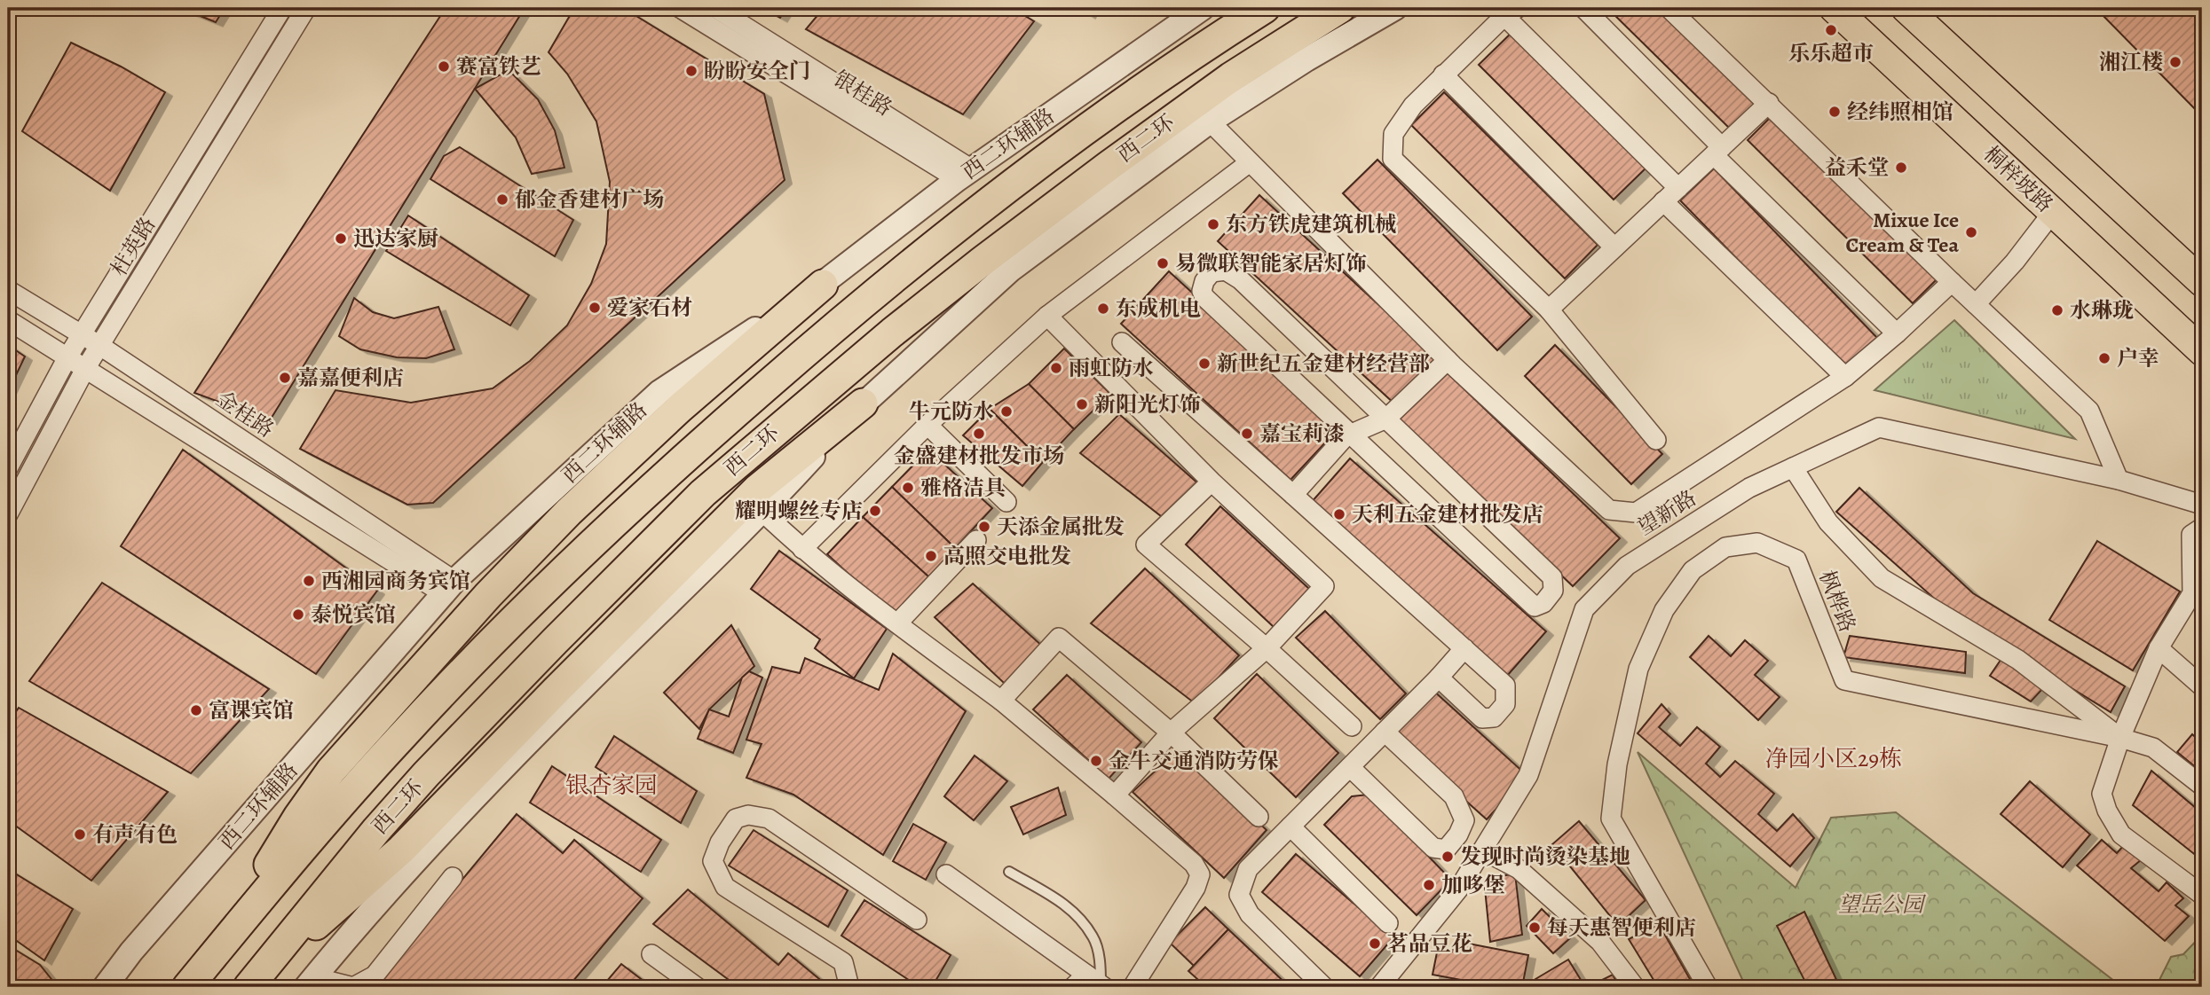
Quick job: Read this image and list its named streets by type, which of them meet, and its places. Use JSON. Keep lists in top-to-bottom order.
{
  "streets": {
    "highway": ["西二环"],
    "main road": ["桐梓坡路"],
    "street": [
      "银桂路",
      "西二环辅路",
      "杜英路",
      "金桂路",
      "望新路",
      "枫桦路"
    ]
  },
  "crossings": [
    ["银桂路", "西二环辅路"],
    ["西二环辅路", "金桂路"],
    ["杜英路", "金桂路"]
  ],
  "districts": ["净园小区29栋", "银杏家园"],
  "parks": ["望岳公园"],
  "places": [
    "乐乐超市",
    "湘江楼",
    "赛富铁艺",
    "盼盼安全门",
    "经纬照相馆",
    "益禾堂",
    "郁金香建材广场",
    "东方铁虎建筑机械",
    "Mixue Ice Cream & Tea",
    "迅达家厨",
    "易微联智能家居灯饰",
    "爱家石材",
    "东成机电",
    "水琳珑",
    "户幸",
    "新世纪五金建材经营部",
    "雨虹防水",
    "嘉嘉便利店",
    "新阳光灯饰",
    "牛元防水",
    "金盛建材批发市场",
    "嘉宝莉漆",
    "雅格洁具",
    "耀明螺丝专店",
    "天利五金建材批发店",
    "天添金属批发",
    "高照交电批发",
    "西湘园商务宾馆",
    "泰悦宾馆",
    "富课宾馆",
    "金牛交通消防劳保",
    "有声有色",
    "发现时尚烫染基地",
    "加哆堡",
    "每天惠智便利店",
    "茗品豆花"
  ]
}
